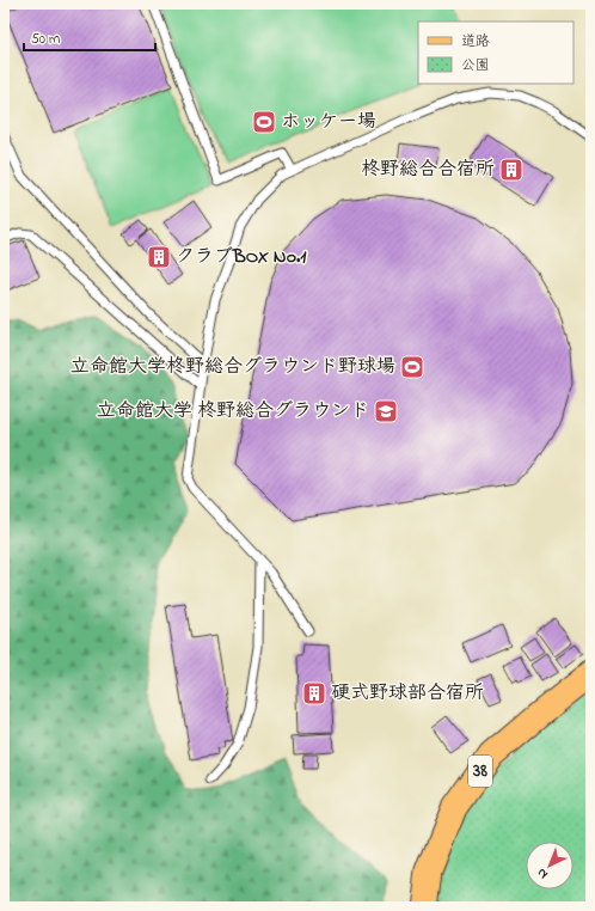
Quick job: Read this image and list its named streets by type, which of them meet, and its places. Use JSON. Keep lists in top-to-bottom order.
{
  "streets": {
    "main road": ["38"]
  },
  "places": {
    "sports": ["ホッケー場", "立命館大学柊野総合グラウンド野球場"],
    "building": ["柊野総合合宿所", "クラブBOX No.1", "硬式野球部合宿所"],
    "school or university": ["立命館大学 柊野総合グラウンド"]
  },
  "legend": ["道路", "公園"],
  "scale_bar": "50 m",
  "north": "bottom left"
}
